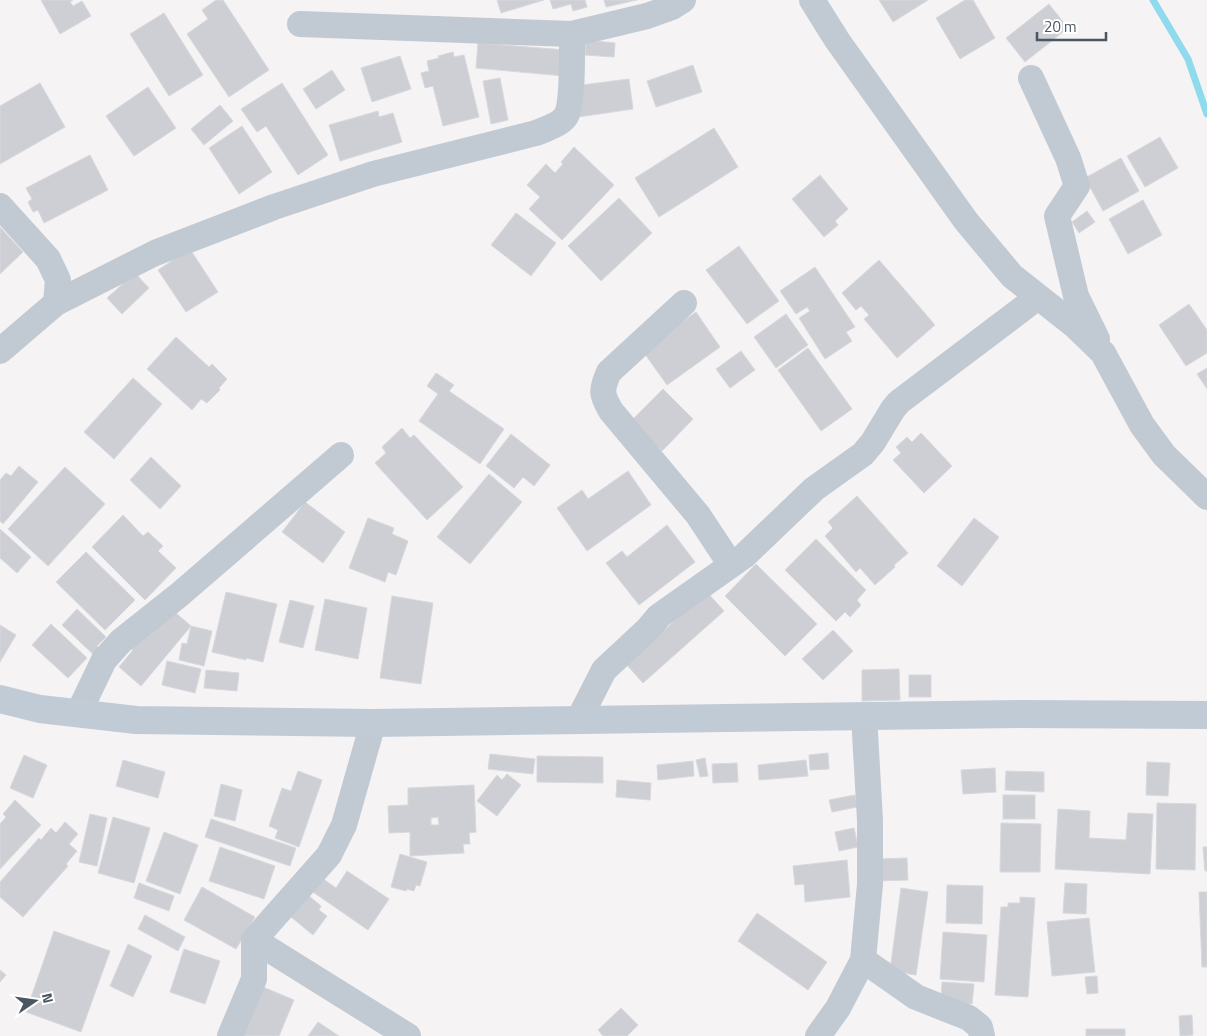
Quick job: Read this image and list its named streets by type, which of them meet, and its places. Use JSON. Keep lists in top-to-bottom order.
{
  "scale_bar": "20 m",
  "north": "right"
}
